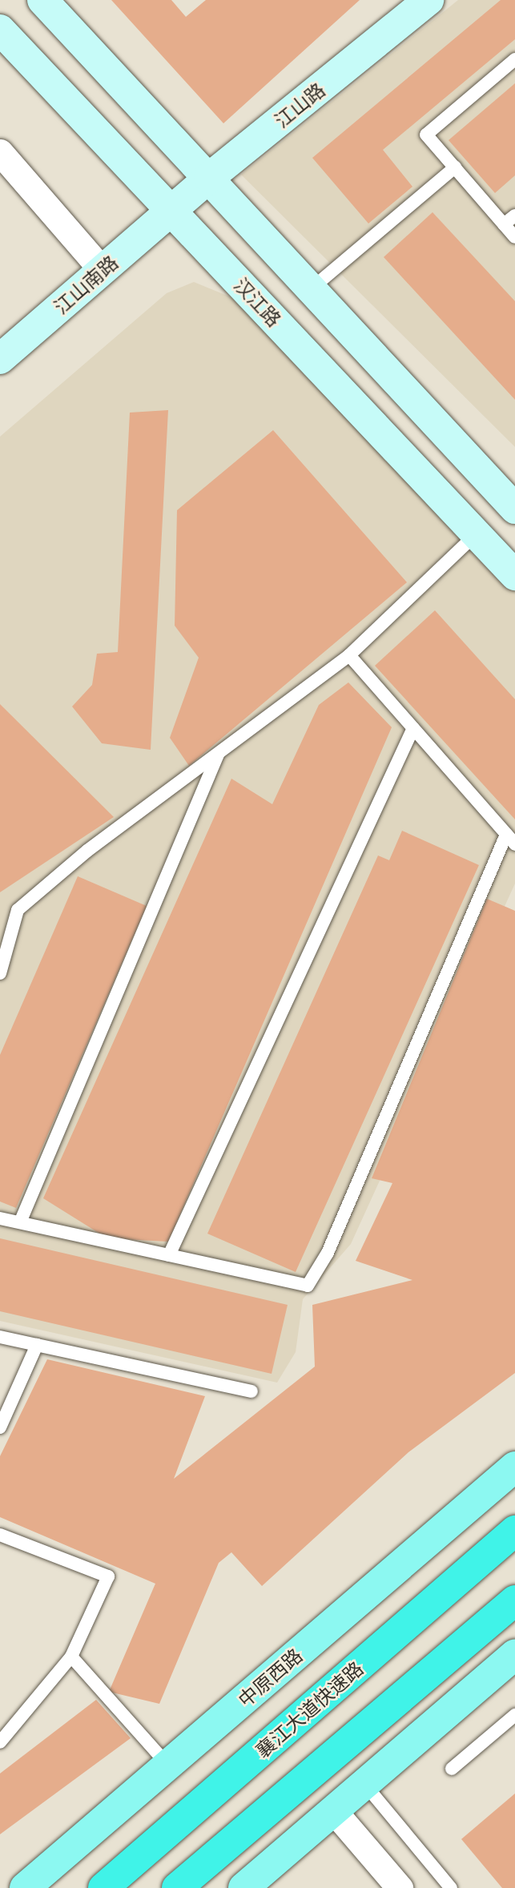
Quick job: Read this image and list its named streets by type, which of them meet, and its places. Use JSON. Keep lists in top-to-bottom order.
{
  "streets": {
    "highway": ["襄江大道快速路"],
    "main road": [
      "江山路",
      "江山南路",
      "汉江路",
      "中原西路"
    ]
  },
  "crossings": [
    ["江山路", "江山南路"],
    ["江山路", "汉江路"],
    ["江山南路", "汉江路"]
  ]
}
